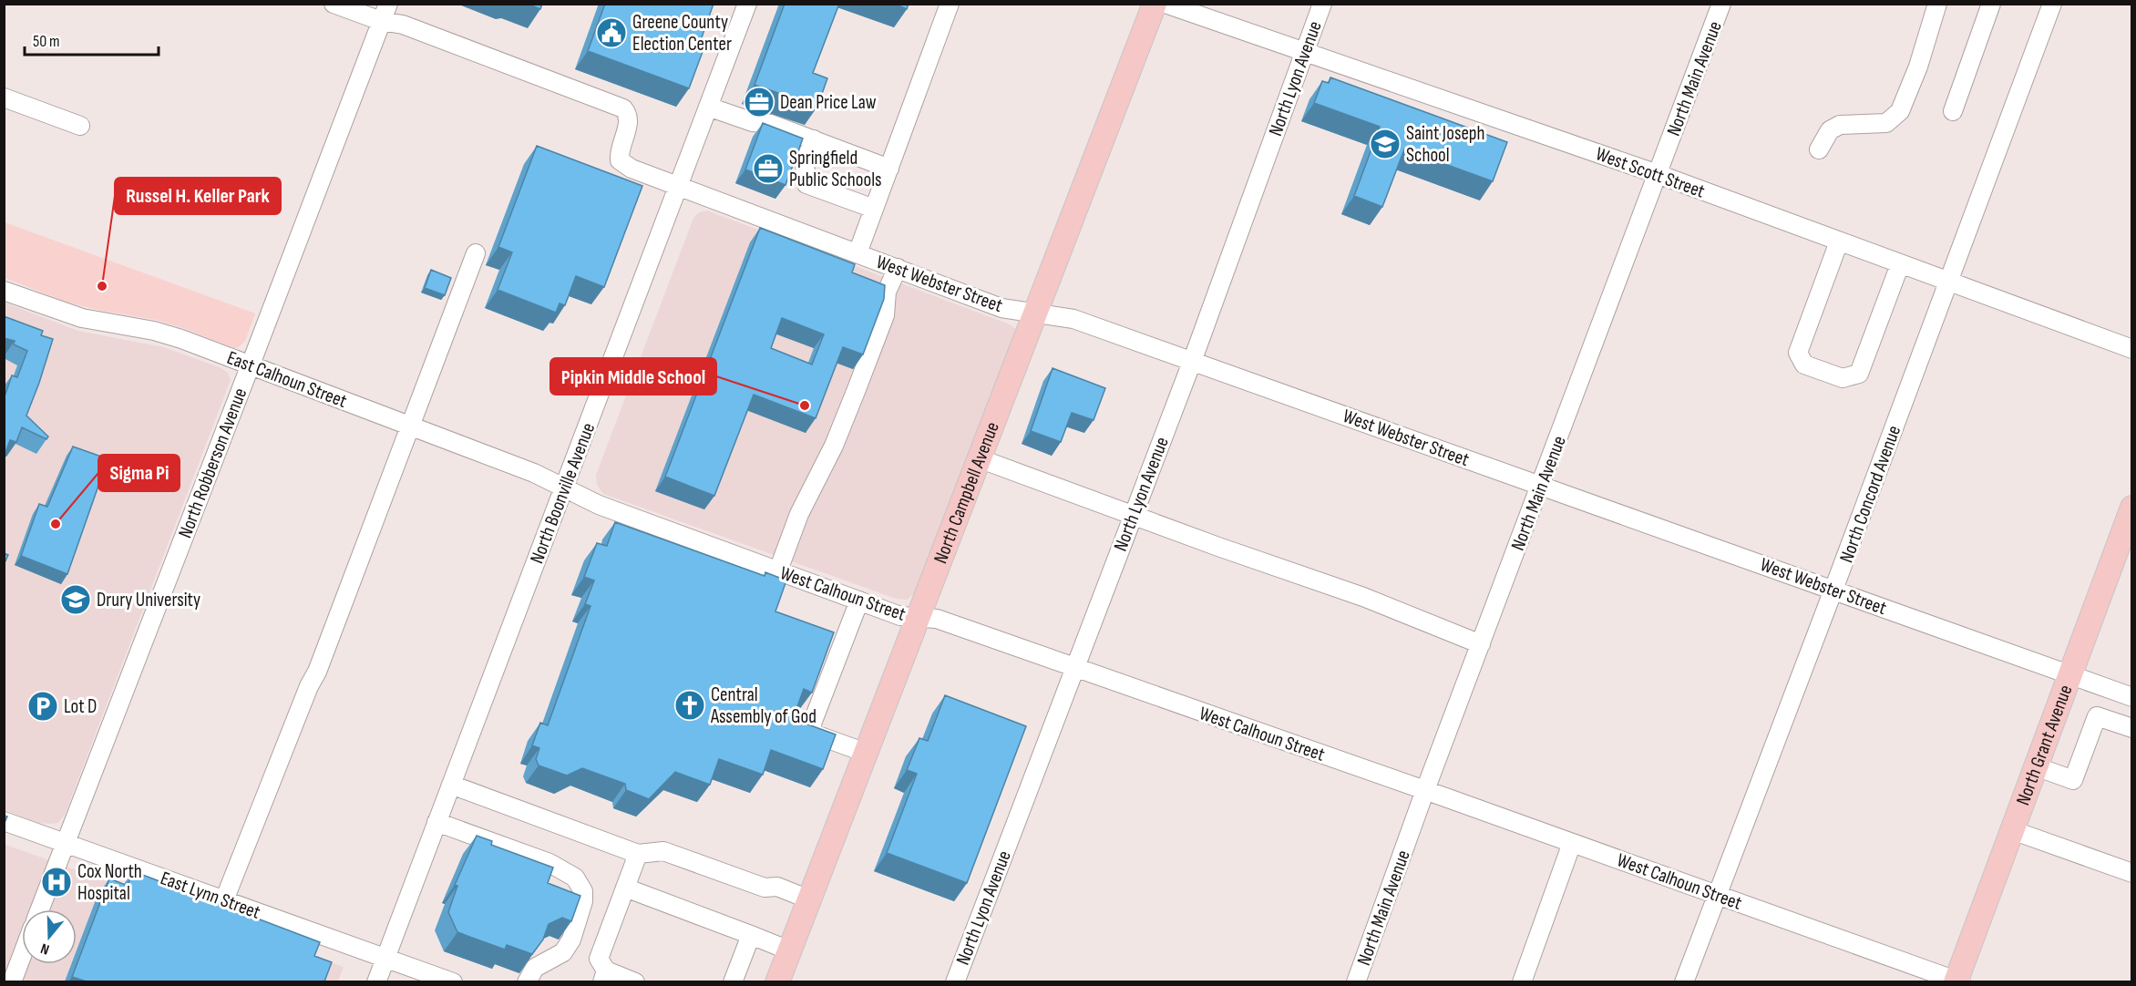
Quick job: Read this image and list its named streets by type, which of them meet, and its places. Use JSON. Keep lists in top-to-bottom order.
{
  "streets": {
    "main road": ["North Campbell Avenue", "North Grant Avenue"],
    "street": [
      "North Lyon Avenue",
      "North Main Avenue",
      "West Scott Street",
      "West Webster Street",
      "East Calhoun Street",
      "North Robberson Avenue",
      "North Boonville Avenue",
      "North Concord Avenue",
      "West Calhoun Street",
      "East Lynn Street"
    ]
  },
  "crossings": [
    ["North Lyon Avenue", "West Scott Street"],
    ["North Lyon Avenue", "West Webster Street"],
    ["North Lyon Avenue", "West Calhoun Street"],
    ["North Main Avenue", "West Scott Street"],
    ["North Main Avenue", "West Webster Street"],
    ["North Main Avenue", "West Calhoun Street"],
    ["West Scott Street", "North Concord Avenue"],
    ["West Webster Street", "North Robberson Avenue"],
    ["West Webster Street", "North Boonville Avenue"],
    ["West Webster Street", "North Campbell Avenue"],
    ["West Webster Street", "North Concord Avenue"],
    ["West Webster Street", "North Grant Avenue"],
    ["East Calhoun Street", "North Robberson Avenue"],
    ["East Calhoun Street", "North Boonville Avenue"],
    ["East Calhoun Street", "West Calhoun Street"],
    ["North Robberson Avenue", "East Lynn Street"],
    ["North Boonville Avenue", "West Calhoun Street"],
    ["North Boonville Avenue", "East Lynn Street"],
    ["North Campbell Avenue", "West Calhoun Street"],
    ["North Concord Avenue", "West Calhoun Street"],
    ["West Calhoun Street", "North Grant Avenue"]
  ],
  "places": {
    "public building": ["Greene County Election Center"],
    "office": ["Dean Price Law", "Springfield Public Schools"],
    "school or university": ["Saint Joseph School", "Drury University"],
    "other": ["Russel H. Keller Park", "Pipkin Middle School", "Sigma Pi"],
    "church": ["Central Assembly of God"],
    "parking": ["Lot D"],
    "hospital": ["Cox North Hospital"]
  },
  "scale_bar": "50 m",
  "north": "bottom"
}
